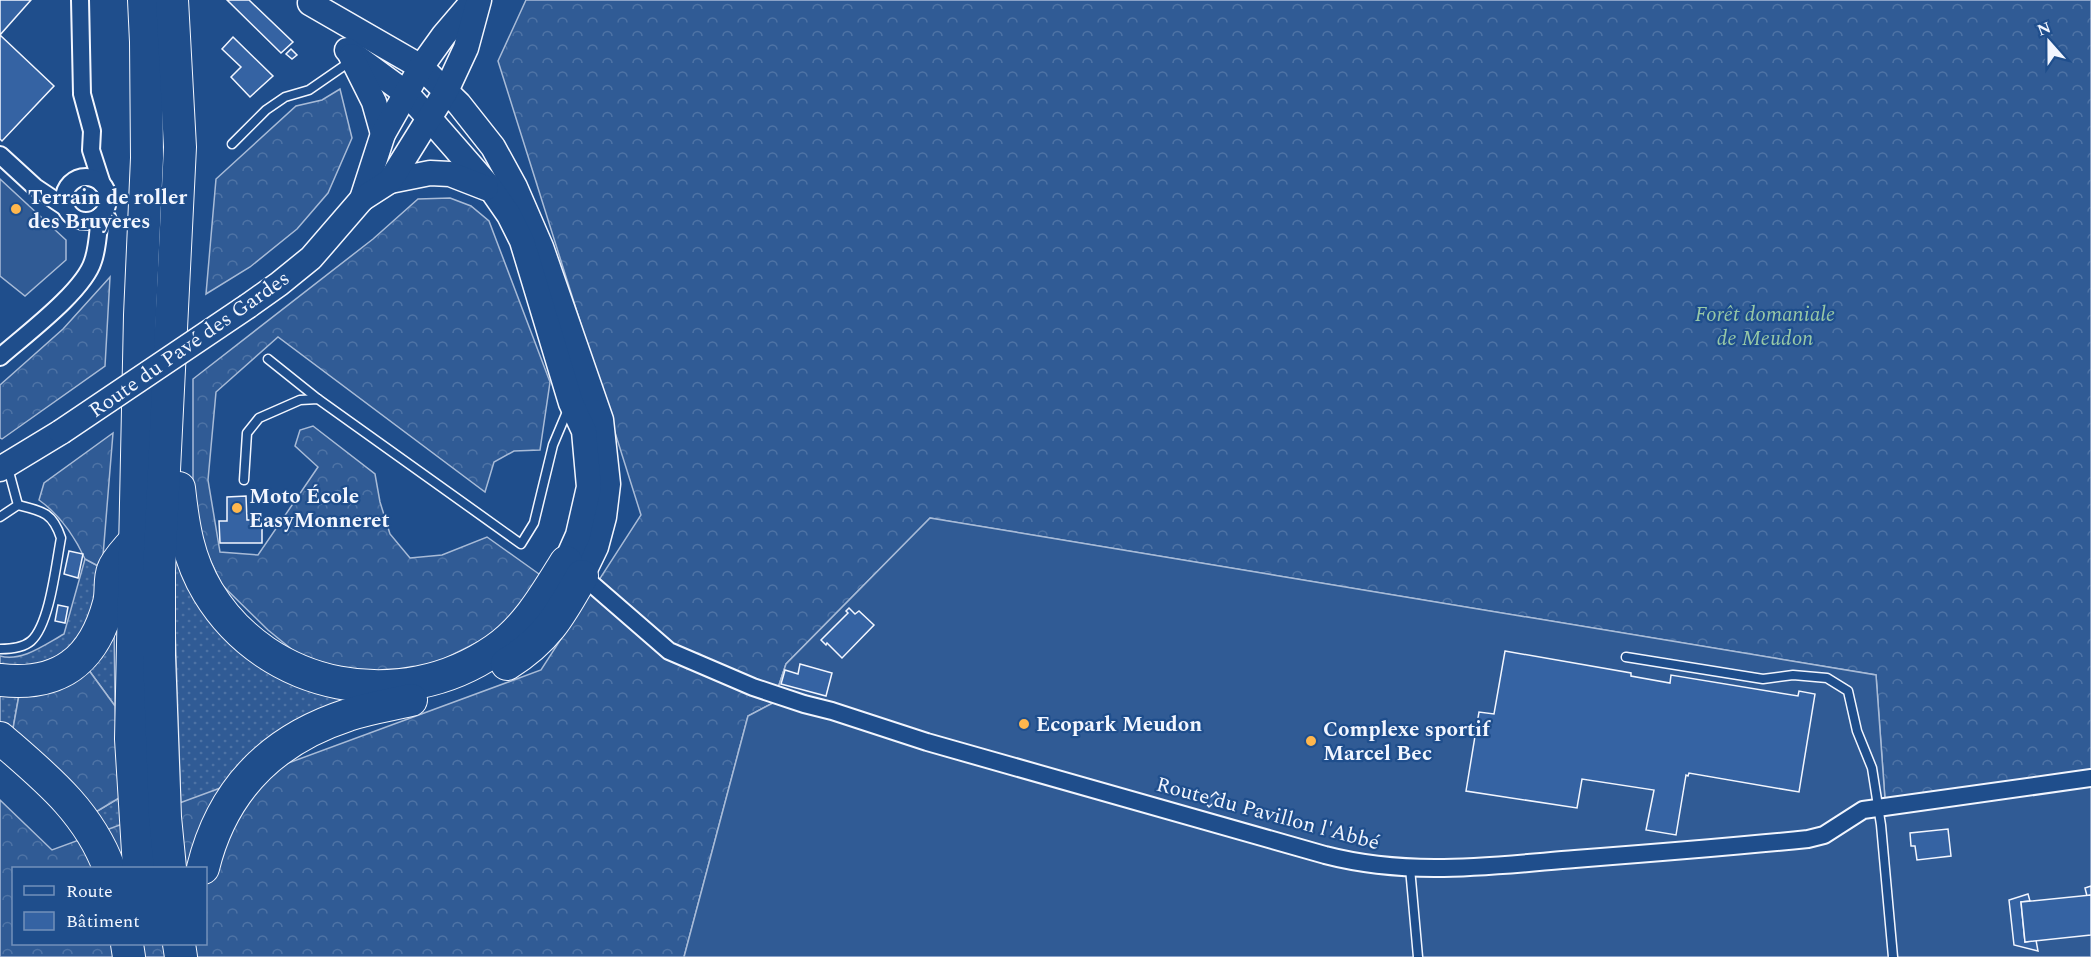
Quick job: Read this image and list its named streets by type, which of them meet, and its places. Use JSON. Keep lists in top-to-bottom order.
{
  "streets": {
    "street": ["Route du Pavé des Gardes", "Route du Pavillon l'Abbé"]
  },
  "parks": ["Forêt domaniale de Meudon"],
  "places": [
    "Terrain de roller des Bruyères",
    "Moto École EasyMonneret",
    "Ecopark Meudon",
    "Complexe sportif Marcel Bec"
  ],
  "legend": ["Route", "Bâtiment"],
  "north": "top"
}
